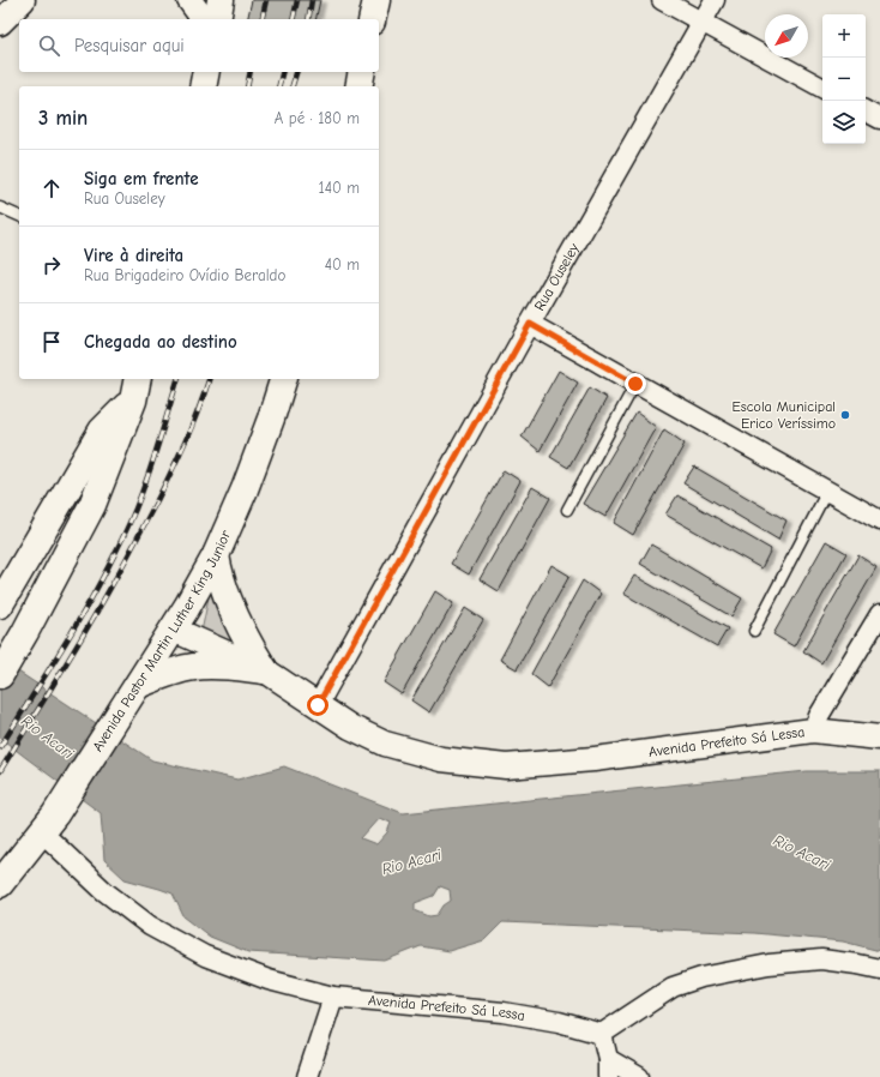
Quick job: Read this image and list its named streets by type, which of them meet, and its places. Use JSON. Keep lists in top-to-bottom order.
{
  "streets": {
    "main road": ["Avenida Pastor Martin Luther King Junior"],
    "street": ["Rua Ouseley", "Avenida Prefeito Sá Lessa"]
  },
  "crossings": [
    ["Rua Ouseley", "Avenida Prefeito Sá Lessa"],
    ["Avenida Pastor Martin Luther King Junior", "Avenida Prefeito Sá Lessa"]
  ],
  "water": ["Rio Acari"],
  "places": ["Escola Municipal Erico Veríssimo"],
  "north": "bottom left",
  "page": {
    "map_buttons": ["+", "−"],
    "search": "Pesquisar aqui",
    "heading": ["3 min", "A pé · 180 m"],
    "list": [
      ["Siga em frente", "Rua Ouseley", "140 m"],
      ["Vire à direita", "Rua Brigadeiro Ovídio Beraldo", "40 m"],
      "Chegada ao destino"
    ]
  }
}
